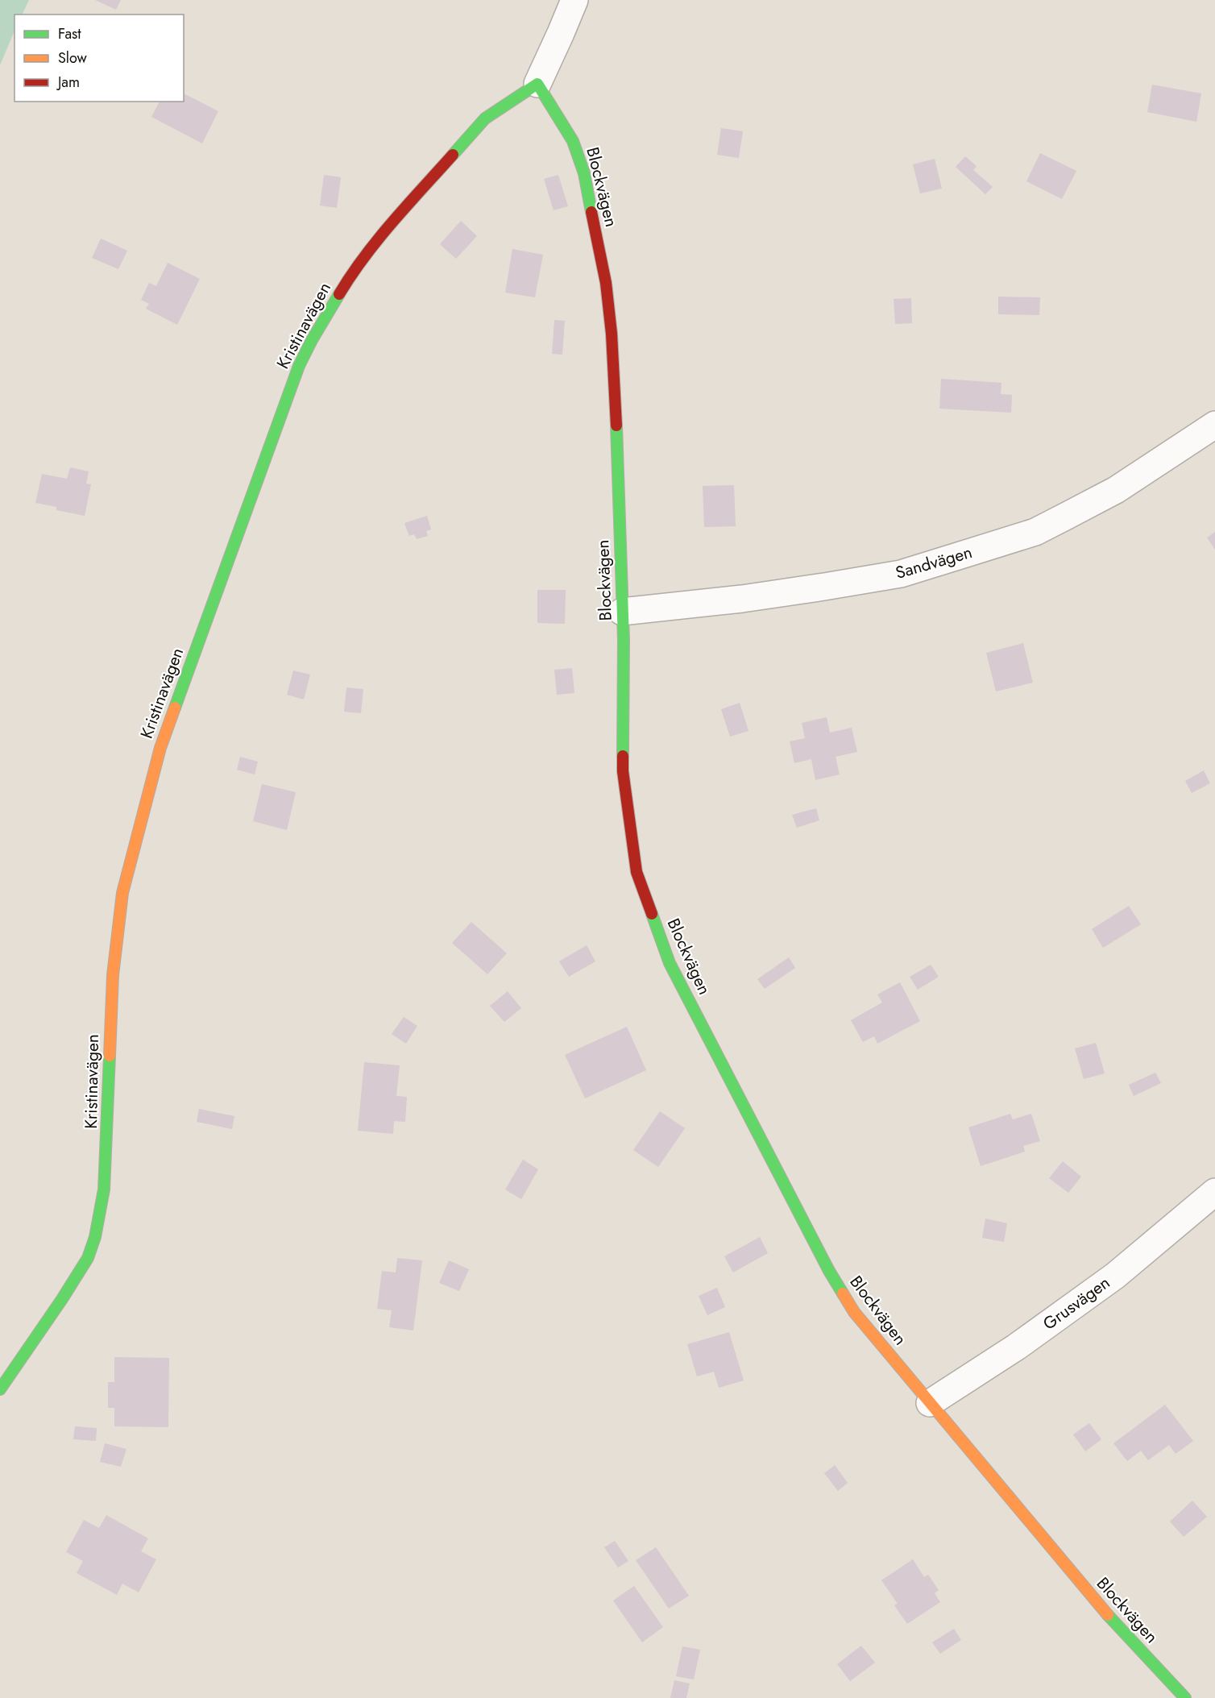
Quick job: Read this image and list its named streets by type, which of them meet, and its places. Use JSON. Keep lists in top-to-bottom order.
{
  "streets": {
    "street": [
      "Blockvägen",
      "Kristinavägen",
      "Sandvägen",
      "Grusvägen"
    ]
  },
  "crossings": [
    ["Blockvägen", "Kristinavägen"],
    ["Blockvägen", "Sandvägen"],
    ["Blockvägen", "Grusvägen"]
  ],
  "legend": ["Fast", "Slow", "Jam"]
}
